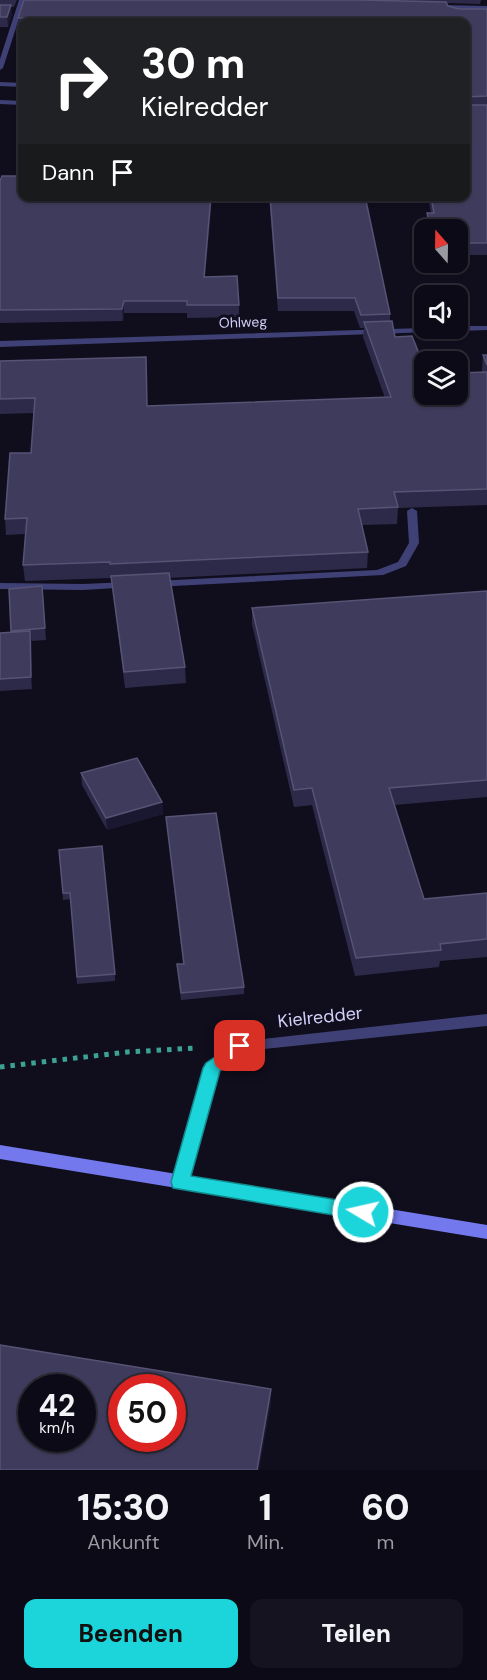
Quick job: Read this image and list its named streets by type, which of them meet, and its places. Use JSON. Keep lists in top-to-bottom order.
{
  "streets": {
    "street": ["Ohlweg", "Kielredder"]
  },
  "north": "top",
  "page": {
    "turn": ["30 m", "Kielredder"],
    "then": "Dann",
    "speed": "42 km/h",
    "limit": "50",
    "eta": [
      "15:30",
      "Ankunft",
      "1",
      "Min.",
      "60",
      "m"
    ],
    "buttons": ["Beenden", "Teilen"]
  }
}
